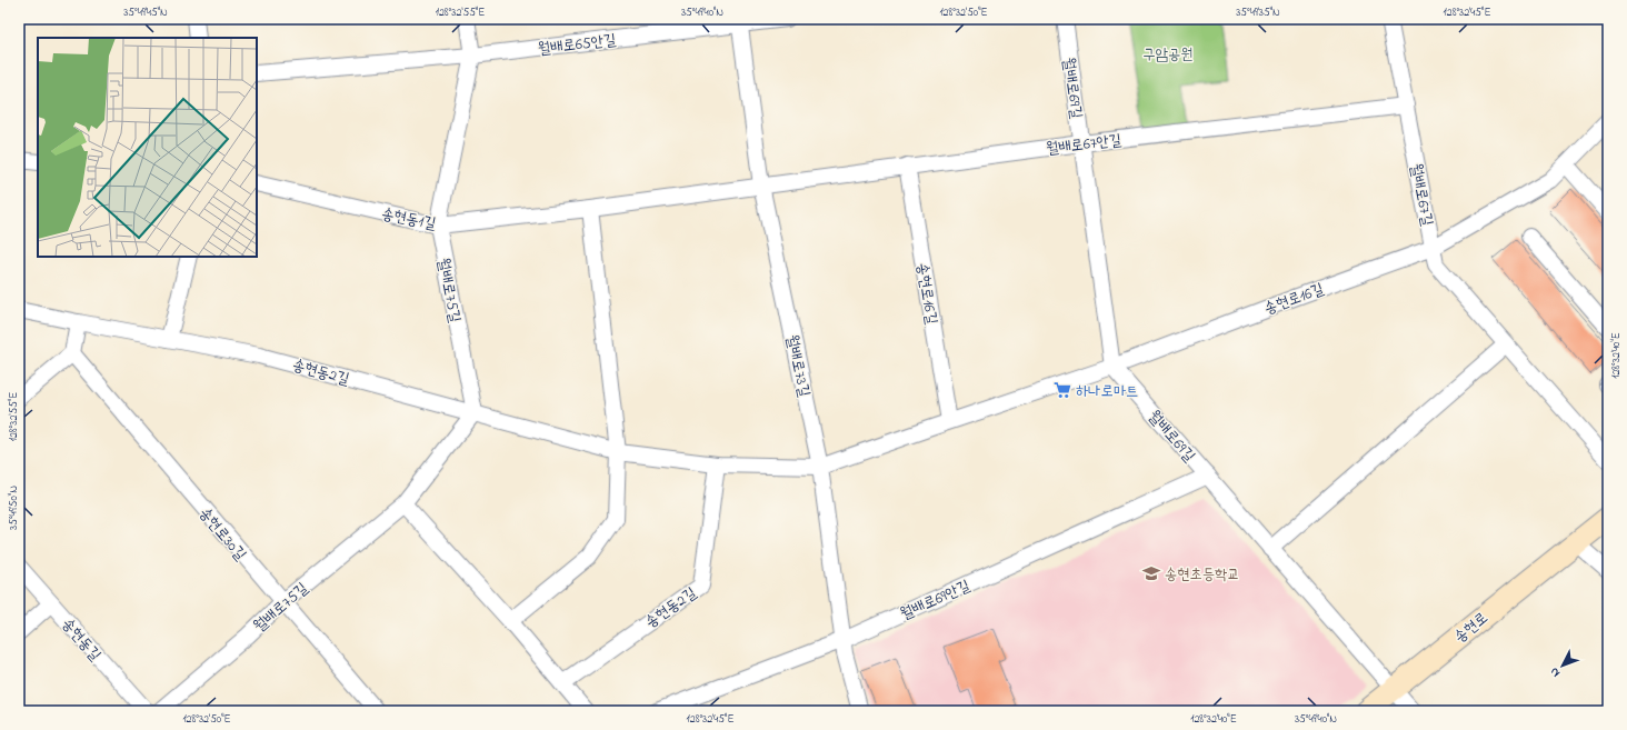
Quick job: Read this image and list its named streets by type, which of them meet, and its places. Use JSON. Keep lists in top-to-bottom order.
{
  "streets": {
    "main road": ["송현로"],
    "street": [
      "월배로65안길",
      "월배로69길",
      "월배로67안길",
      "월배로67길",
      "송현동1길",
      "월배로75길",
      "송현로16길",
      "월배로73길",
      "송현동2길",
      "송현로30길",
      "월배로69안길",
      "송현동길"
    ]
  },
  "crossings": [
    ["월배로65안길", "월배로75길"],
    ["월배로65안길", "월배로73길"],
    ["월배로69길", "월배로67안길"],
    ["월배로69길", "송현로16길"],
    ["월배로69길", "월배로69안길"],
    ["월배로69길", "송현로"],
    ["월배로67안길", "월배로67길"],
    ["월배로67안길", "송현동1길"],
    ["월배로67안길", "송현로16길"],
    ["월배로67안길", "월배로73길"],
    ["월배로67길", "송현로16길"],
    ["송현동1길", "월배로75길"],
    ["송현동1길", "월배로73길"],
    ["월배로75길", "송현동2길"],
    ["월배로75길", "송현로30길"],
    ["송현로16길", "월배로73길"],
    ["송현로16길", "송현동2길"],
    ["월배로73길", "송현동2길"],
    ["월배로73길", "월배로69안길"]
  ],
  "parks": ["구암공원"],
  "places": {
    "supermarket": ["하나로마트"],
    "school or university": ["송현초등학교"]
  },
  "north": "bottom left",
  "coordinates": [
    "35°49'45\"N",
    "128°32'55\"E",
    "35°49'40\"N",
    "128°32'50\"E",
    "35°49'35\"N",
    "128°32'45\"E",
    "128°32'40\"E",
    "35°49'50\"N"
  ]
}
